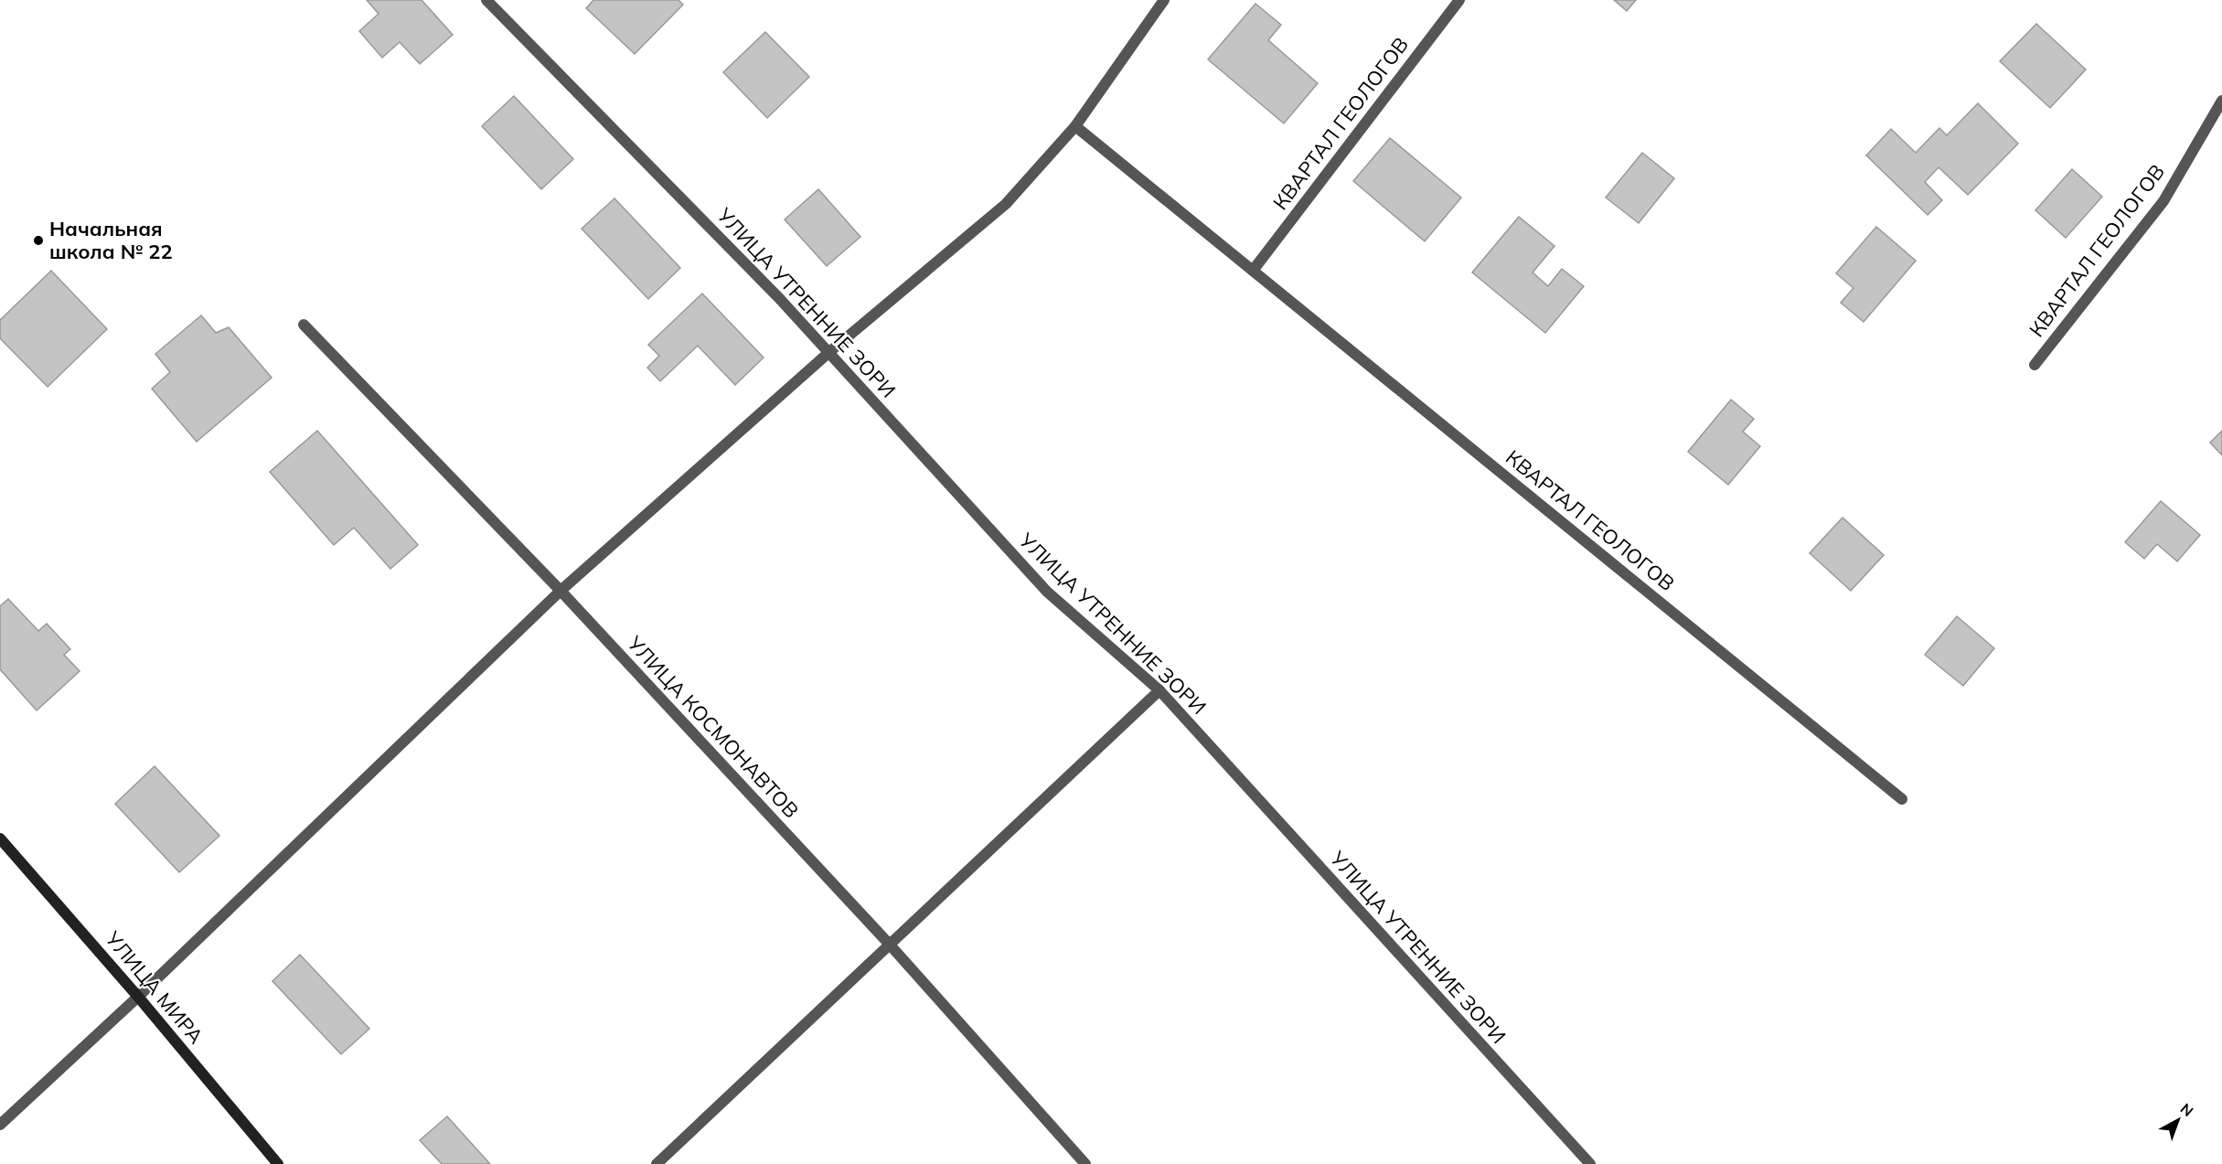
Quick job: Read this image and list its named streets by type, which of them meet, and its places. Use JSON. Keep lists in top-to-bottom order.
{
  "streets": {
    "street": [
      "КВАРТАЛ ГЕОЛОГОВ",
      "УЛИЦА УТРЕННИЕ ЗОРИ",
      "УЛИЦА КОСМОНАВТОВ",
      "УЛИЦА МИРА"
    ]
  },
  "places": ["Начальная школа № 22"],
  "north": "top right"
}
